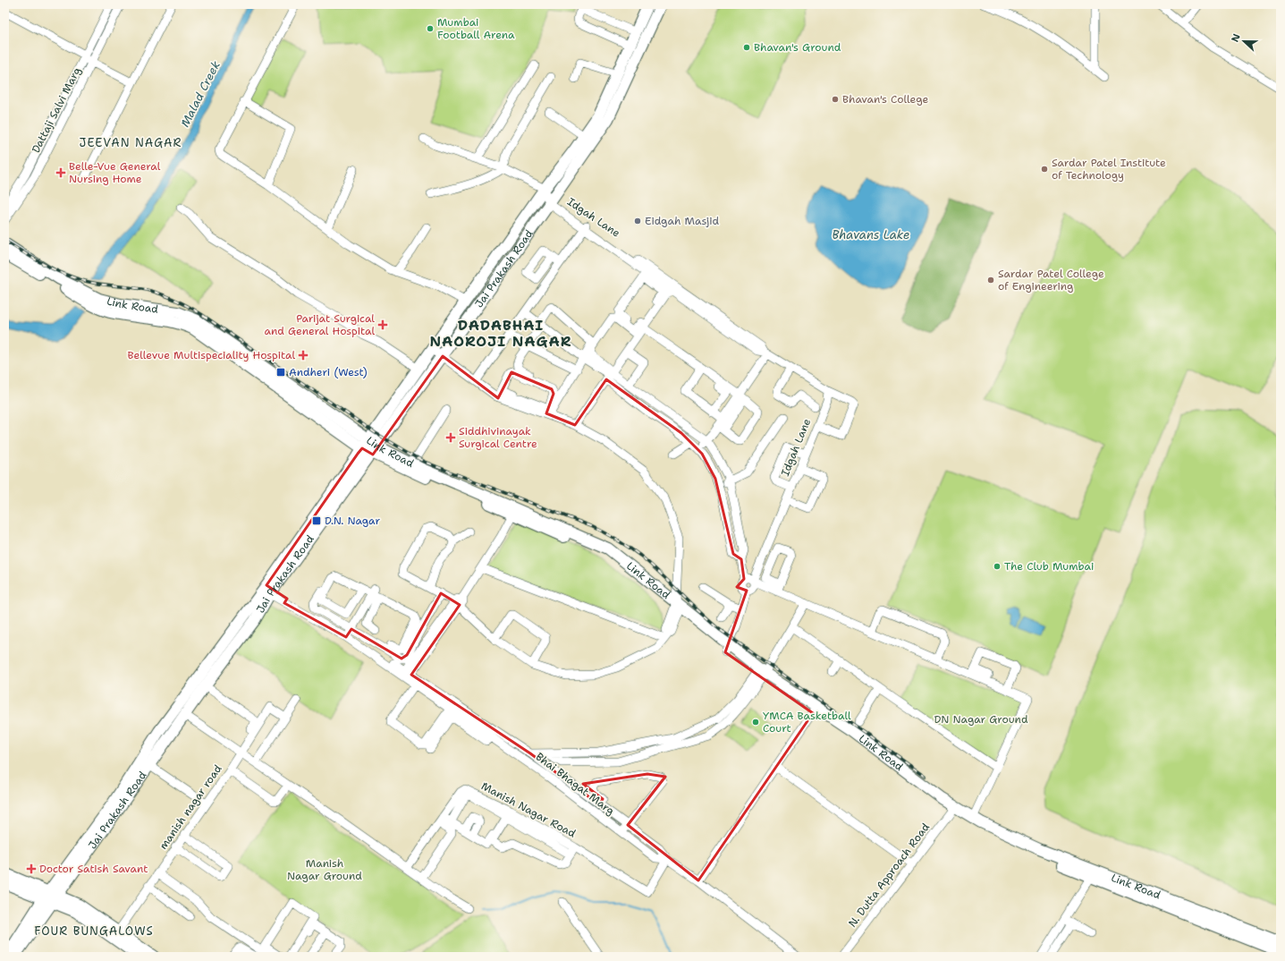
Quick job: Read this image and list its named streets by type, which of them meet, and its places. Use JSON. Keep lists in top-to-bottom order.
{
  "streets": {
    "main road": ["Jai Prakash Road", "Link Road"],
    "street": [
      "Dattaji Salvi Marg",
      "Idgah Lane",
      "Bhai Bhagat Marg",
      "manish nagar road",
      "Manish Nagar Road",
      "N. Dutta Approach Road"
    ]
  },
  "crossings": [
    ["Idgah Lane", "Jai Prakash Road"],
    ["Jai Prakash Road", "Link Road"],
    ["Jai Prakash Road", "Manish Nagar Road"],
    ["Link Road", "N. Dutta Approach Road"],
    ["Bhai Bhagat Marg", "Manish Nagar Road"],
    ["manish nagar road", "Manish Nagar Road"]
  ],
  "districts": ["JEEVAN NAGAR", "DADABHAI NAOROJI NAGAR", "FOUR BUNGALOWS"],
  "water": ["Malad Creek", "Bhavans Lake"],
  "parks": ["DN Nagar Ground", "Manish Nagar Ground"],
  "places": {
    "other": [
      "Mumbai Football Arena",
      "Bhavan's Ground",
      "Bhavan's College",
      "Sardar Patel Institute of Technology",
      "Eidgah Masjid",
      "Sardar Patel College of Engineering",
      "The Club Mumbai",
      "YMCA Basketball Court"
    ],
    "health": [
      "Belle-Vue General Nursing Home",
      "Parijat Surgical and General Hospital",
      "Bellevue Multispeciality Hospital",
      "Siddhivinayak Surgical Centre",
      "Doctor Satish Savant"
    ],
    "transit": ["Andheri (West)", "D.N. Nagar"]
  },
  "north": "left"
}
